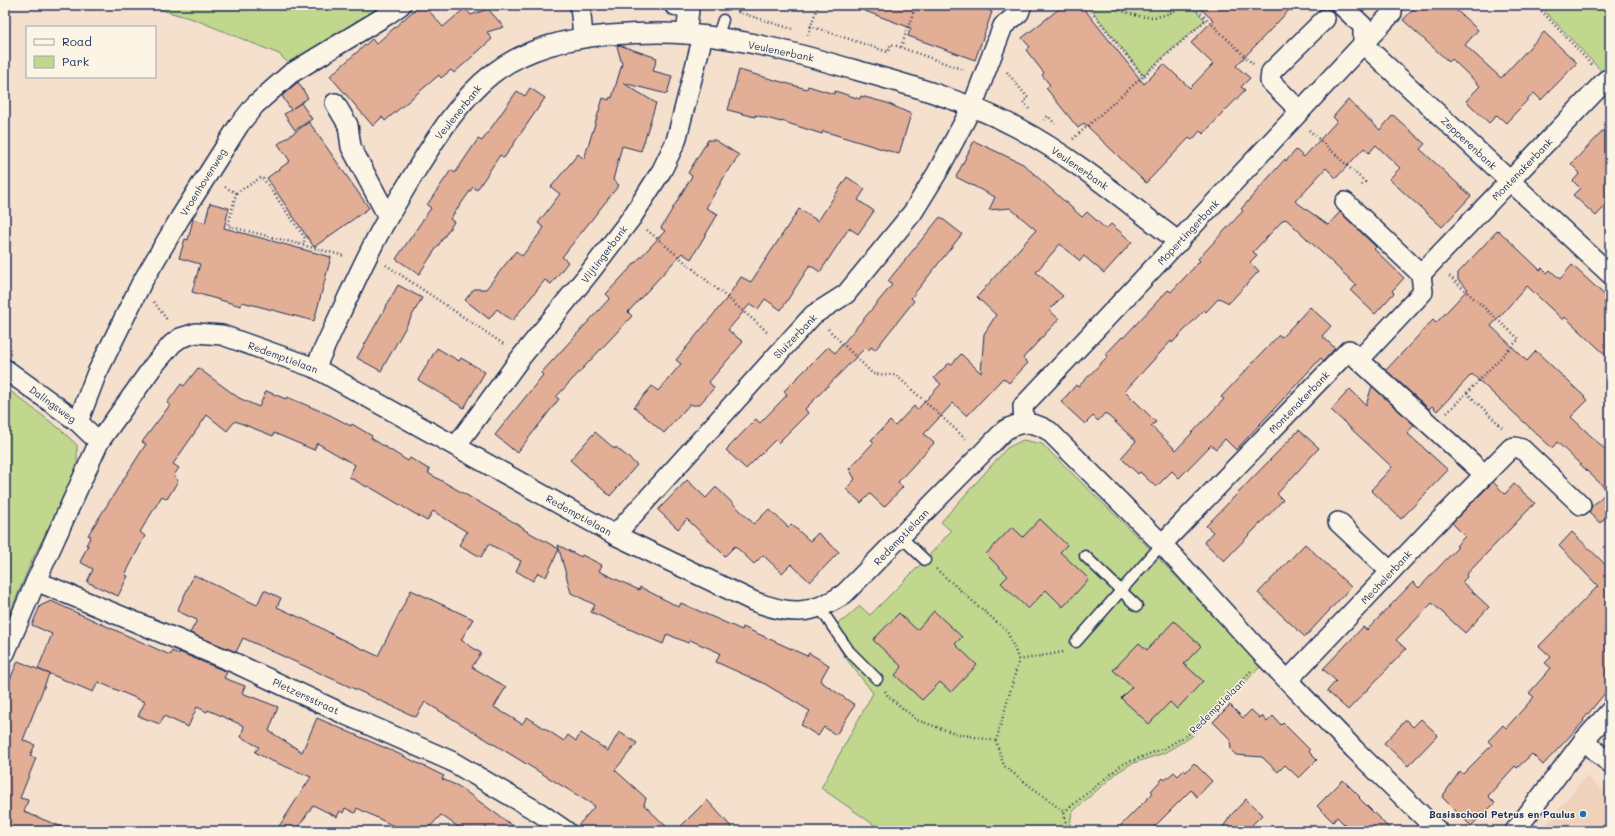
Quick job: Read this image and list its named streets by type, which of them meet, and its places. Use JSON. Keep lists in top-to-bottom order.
{
  "streets": {
    "street": [
      "Veulenerbank",
      "Zepperenbank",
      "Montenakerbank",
      "Vroenhovenweg",
      "Mopertingerbank",
      "Vlijtingerbank",
      "Sluizerbank",
      "Redemptielaan",
      "Dalingsweg",
      "Mechelerbank",
      "Pletzersstraat"
    ]
  },
  "crossings": [
    ["Veulenerbank", "Mopertingerbank"],
    ["Veulenerbank", "Vlijtingerbank"],
    ["Veulenerbank", "Sluizerbank"],
    ["Veulenerbank", "Redemptielaan"],
    ["Zepperenbank", "Montenakerbank"],
    ["Zepperenbank", "Mopertingerbank"],
    ["Vroenhovenweg", "Dalingsweg"],
    ["Mopertingerbank", "Redemptielaan"],
    ["Vlijtingerbank", "Redemptielaan"],
    ["Sluizerbank", "Redemptielaan"],
    ["Redemptielaan", "Dalingsweg"],
    ["Redemptielaan", "Pletzersstraat"]
  ],
  "places": ["Basisschool Petrus en Paulus"],
  "legend": ["Road", "Park"]
}
